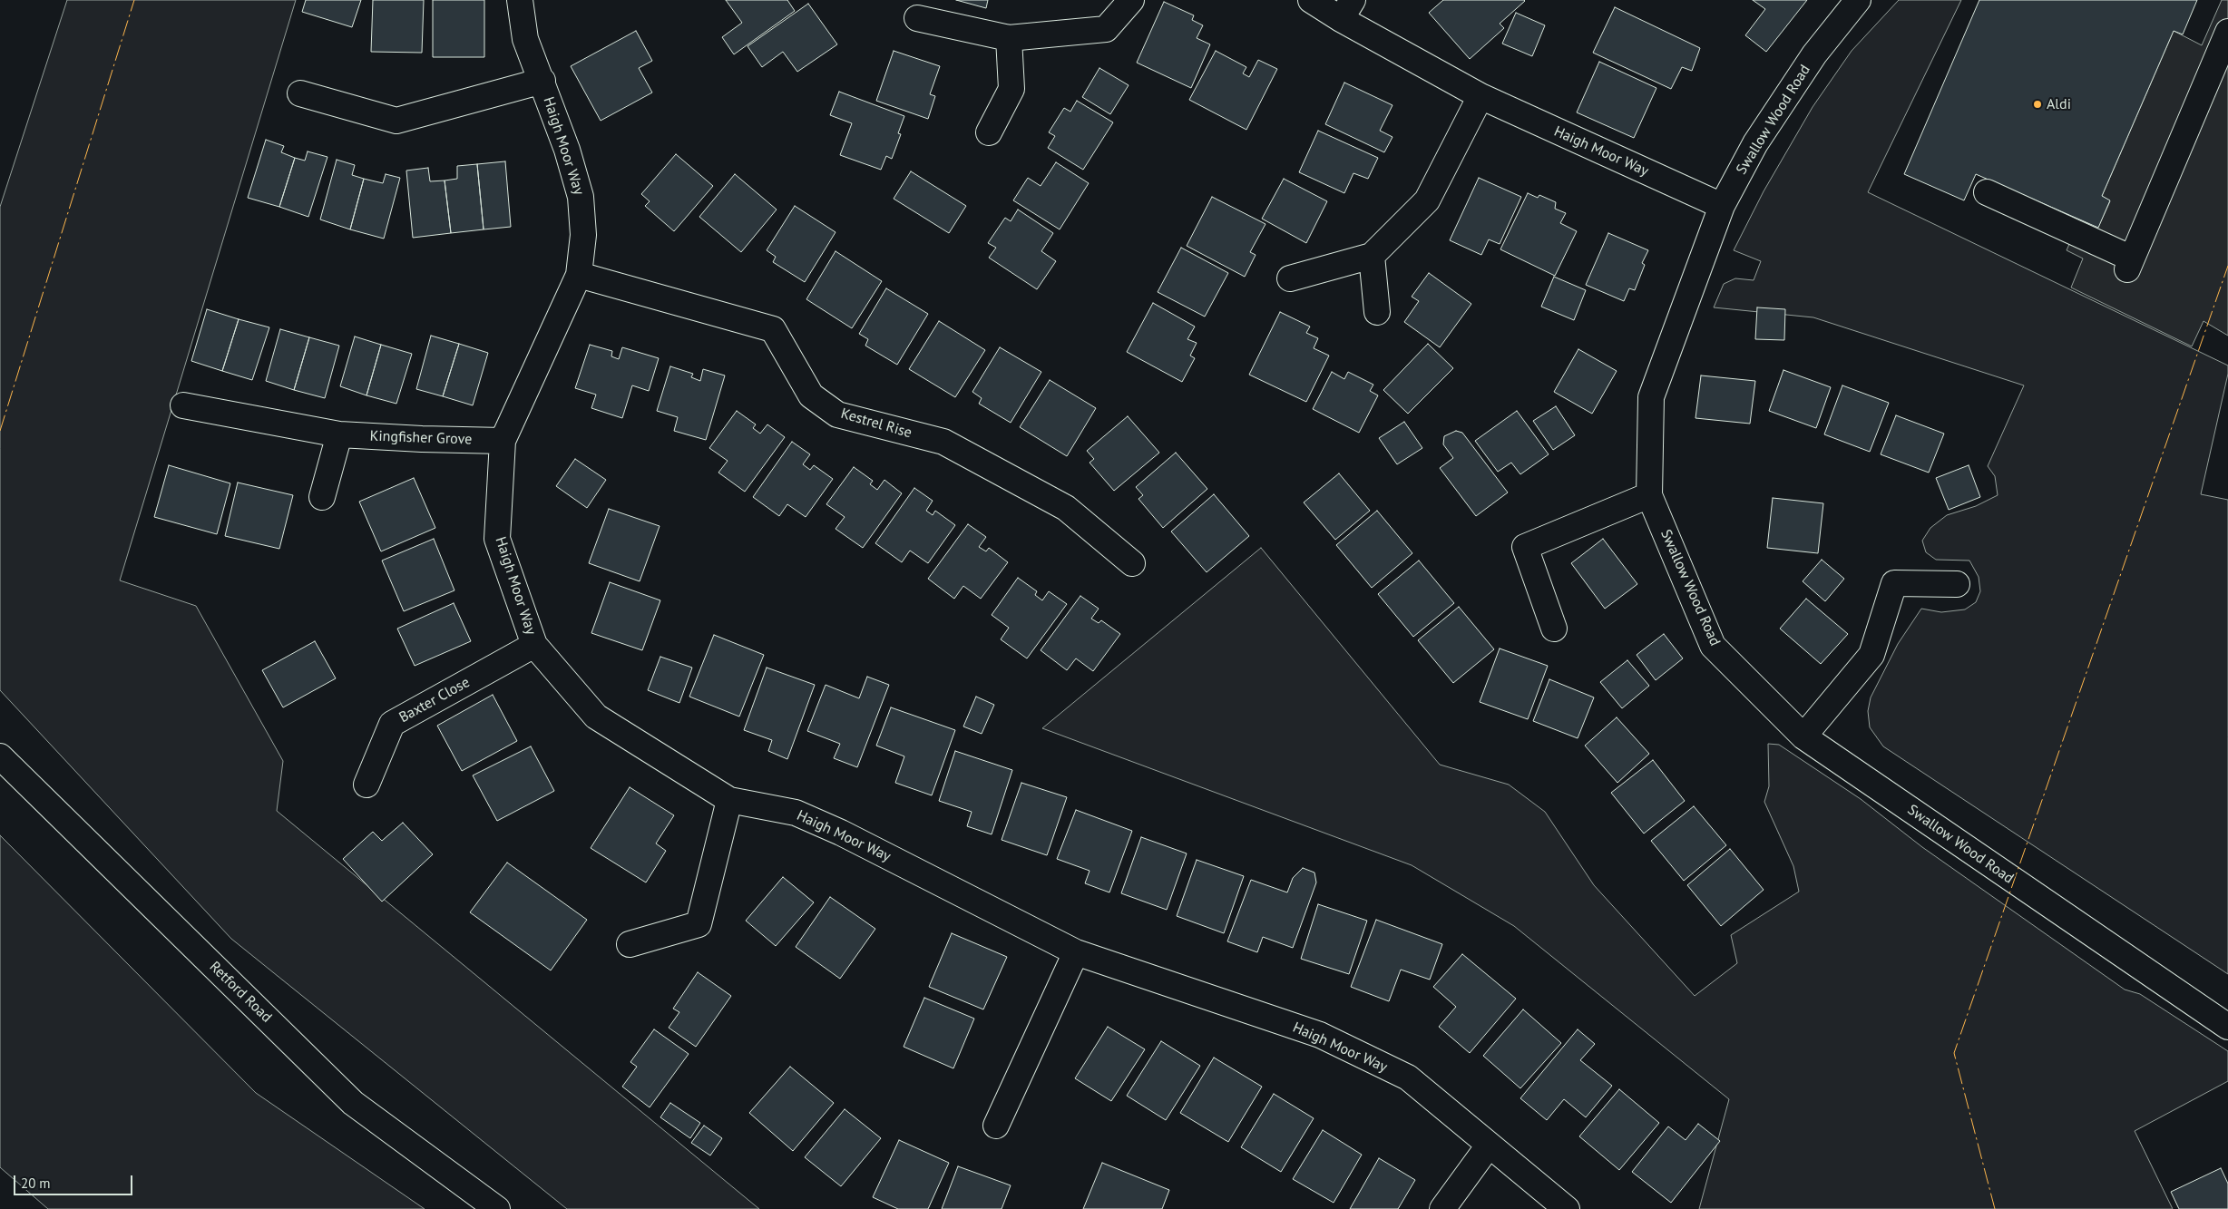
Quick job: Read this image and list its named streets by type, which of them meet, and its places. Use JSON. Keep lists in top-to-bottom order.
{
  "streets": {
    "street": [
      "Swallow Wood Road",
      "Haigh Moor Way",
      "Kestrel Rise",
      "Kingfisher Grove",
      "Baxter Close",
      "Retford Road"
    ]
  },
  "crossings": [
    ["Swallow Wood Road", "Haigh Moor Way"],
    ["Haigh Moor Way", "Kestrel Rise"],
    ["Haigh Moor Way", "Kingfisher Grove"],
    ["Haigh Moor Way", "Baxter Close"]
  ],
  "places": ["Aldi"],
  "scale_bar": "20 m"
}
